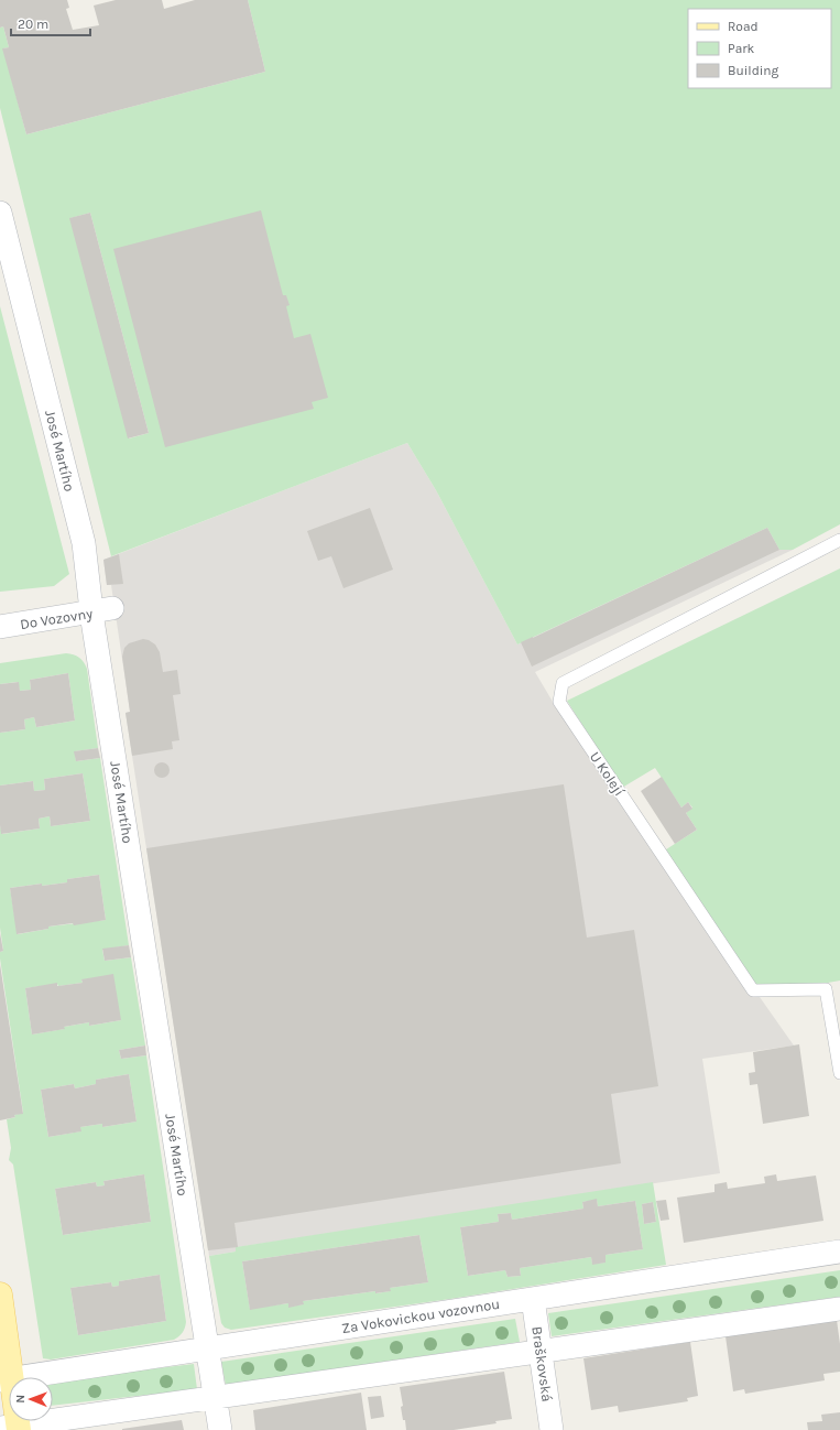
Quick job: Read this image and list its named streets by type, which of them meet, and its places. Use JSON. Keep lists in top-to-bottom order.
{
  "streets": {
    "street": [
      "José Martího",
      "Do Vozovny",
      "Za Vokovickou vozovnou",
      "Braškovská"
    ],
    "lane": ["U Kolejí"]
  },
  "crossings": [
    ["José Martího", "Do Vozovny"],
    ["José Martího", "Za Vokovickou vozovnou"],
    ["Za Vokovickou vozovnou", "Braškovská"]
  ],
  "legend": ["Road", "Park", "Building"],
  "scale_bar": "20 m",
  "north": "left"
}
